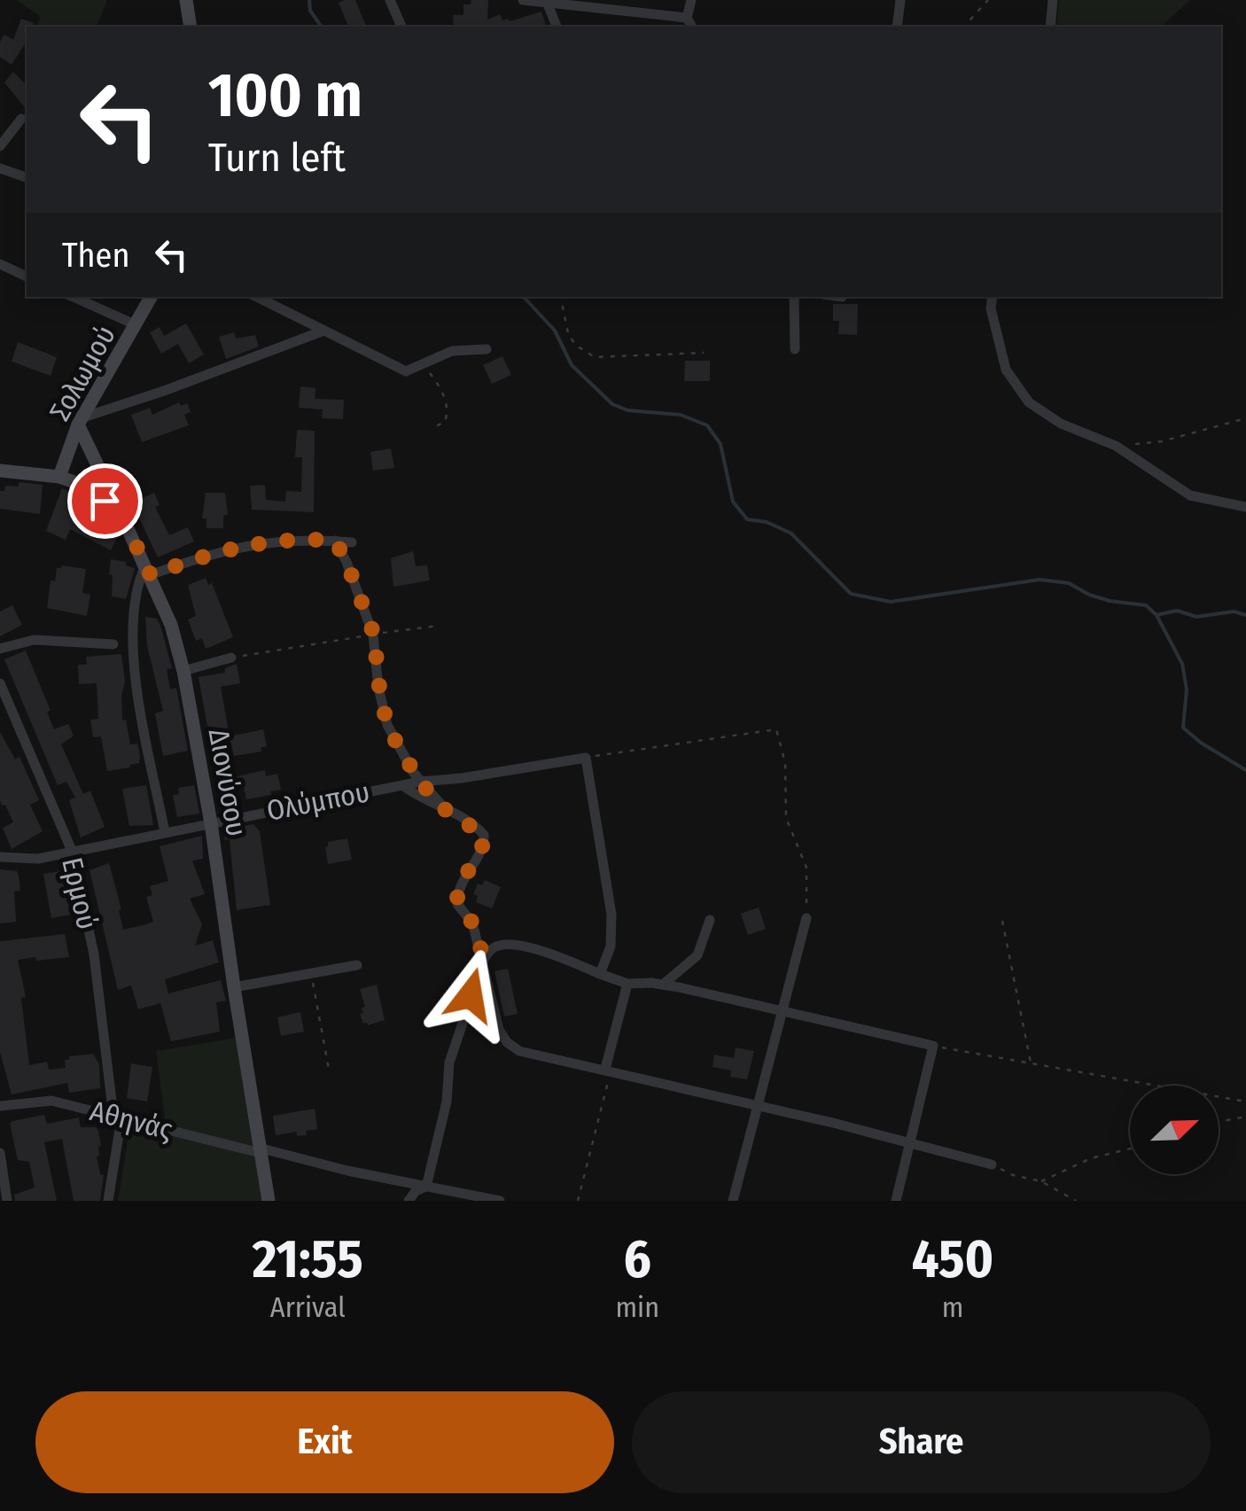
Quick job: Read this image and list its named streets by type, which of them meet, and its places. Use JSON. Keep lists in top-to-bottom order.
{
  "streets": {
    "street": [
      "Σολωμού",
      "Διονύσου",
      "Ολύμπου",
      "Ερμού",
      "Αθηνάς"
    ]
  },
  "crossings": [
    ["Σολωμού", "Διονύσου"],
    ["Διονύσου", "Ολύμπου"],
    ["Διονύσου", "Αθηνάς"],
    ["Ολύμπου", "Ερμού"],
    ["Ερμού", "Αθηνάς"]
  ],
  "north": "top right",
  "page": {
    "turn": ["100 m", "Turn left"],
    "then": "Then",
    "eta": [
      "21:55",
      "Arrival",
      "6",
      "min",
      "450",
      "m"
    ],
    "buttons": ["Exit", "Share"]
  }
}
